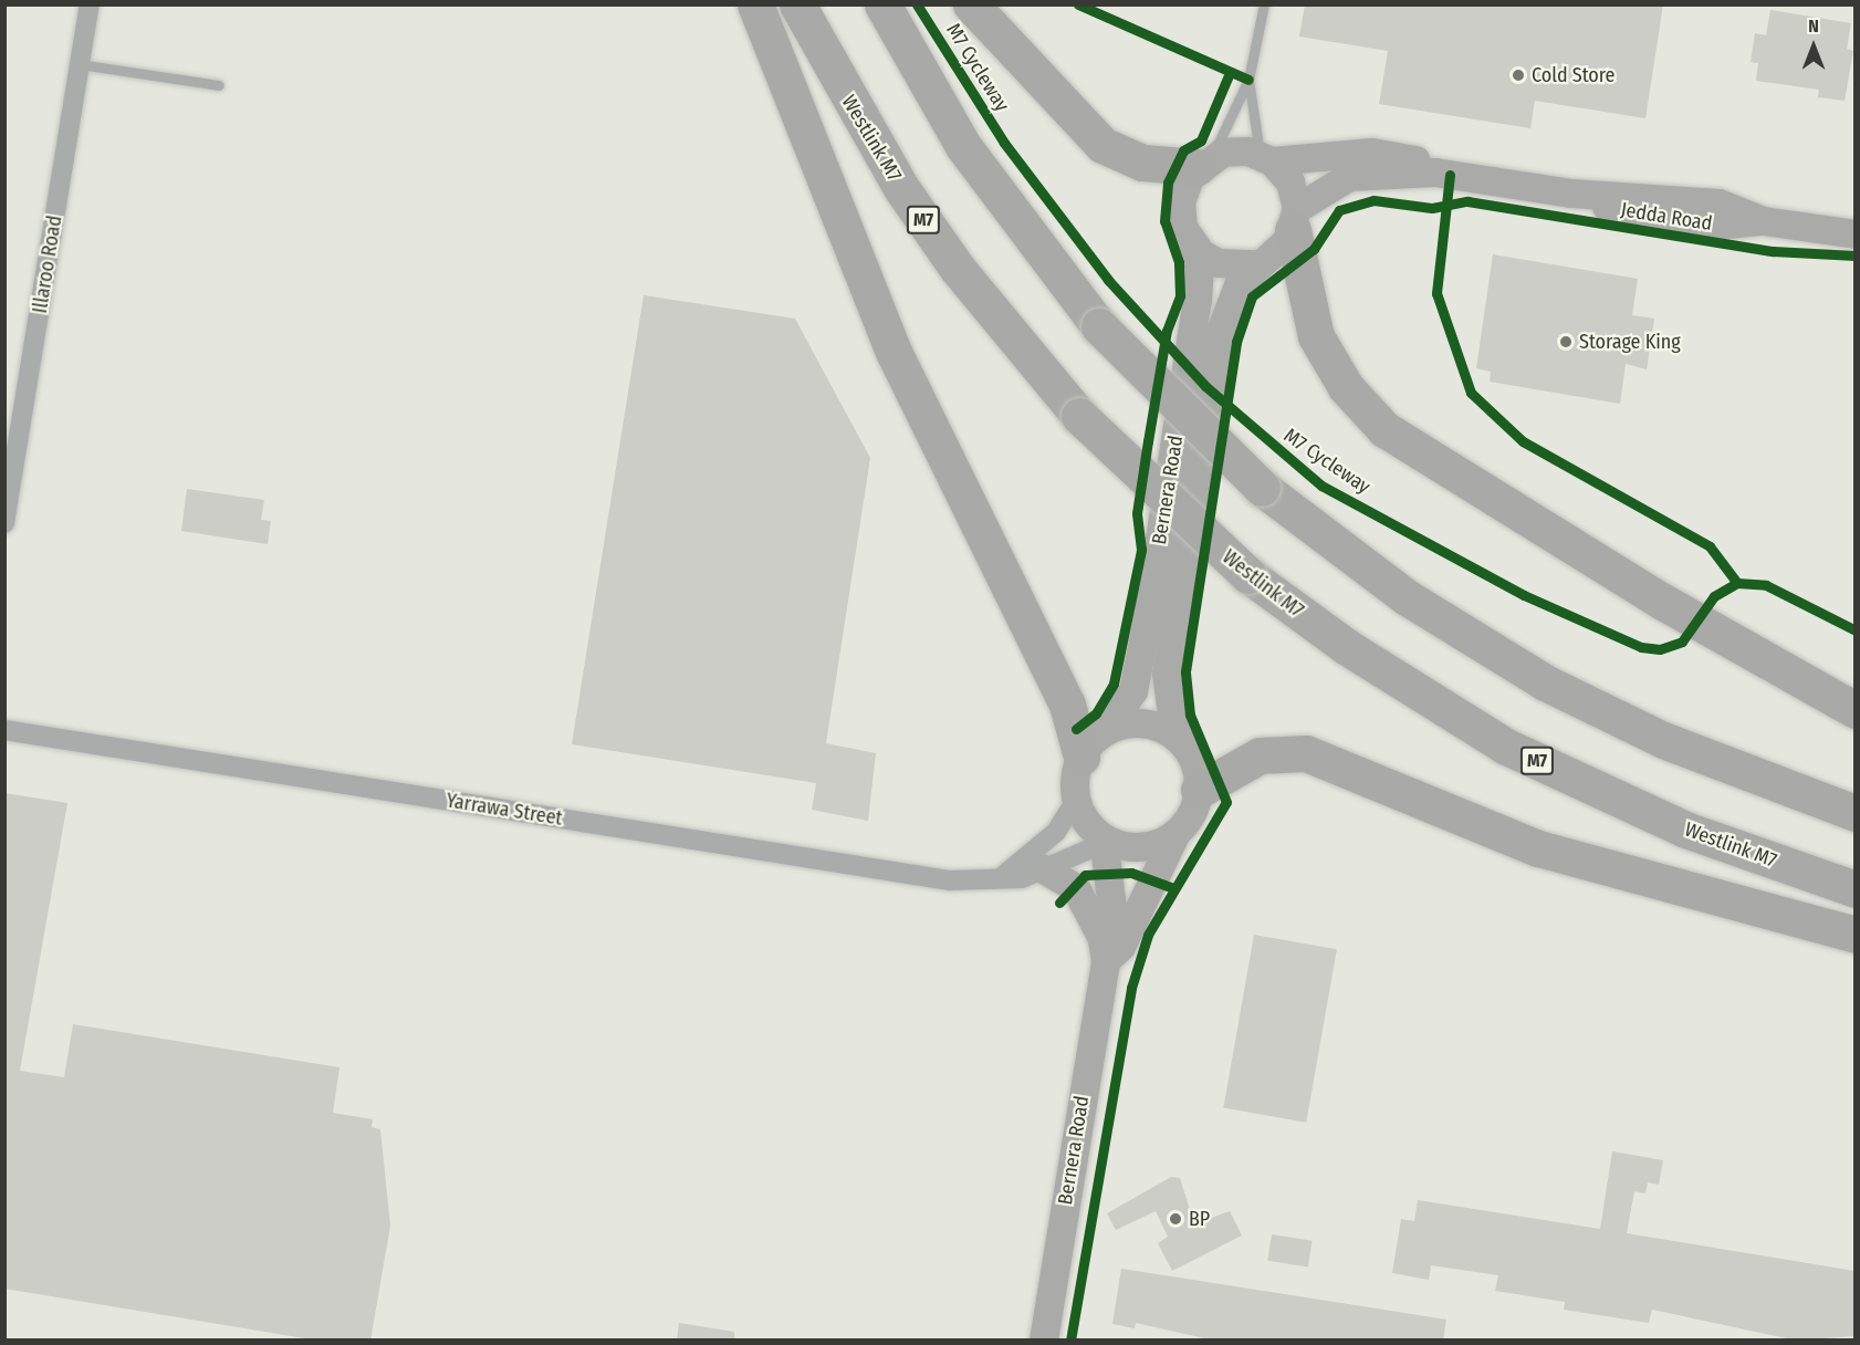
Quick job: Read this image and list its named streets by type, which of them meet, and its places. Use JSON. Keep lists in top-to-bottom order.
{
  "streets": {
    "highway": ["Westlink M7", "M7"],
    "main road": ["Jedda Road", "Bernera Road"],
    "street": ["Illaroo Road", "Yarrawa Street"],
    "cycle path": ["M7 Cycleway"]
  },
  "crossings": [
    ["Jedda Road", "Bernera Road"],
    ["Bernera Road", "Yarrawa Street"]
  ],
  "places": ["Cold Store", "Storage King", "BP"],
  "north": "top"
}
